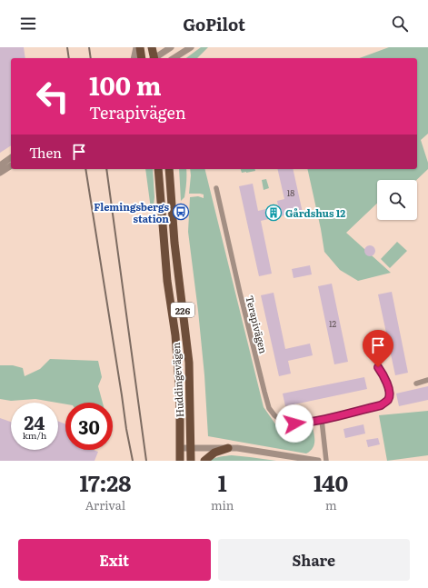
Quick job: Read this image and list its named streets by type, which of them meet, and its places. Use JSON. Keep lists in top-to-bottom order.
{
  "streets": {
    "main road": ["226", "Huddingevägen"],
    "street": ["Terapivägen"]
  },
  "places": {
    "bus stop": ["Flemingsbergs station"],
    "building": ["Gårdshus 12"]
  },
  "house_numbers": ["18", "12"],
  "page": {
    "header": "GoPilot",
    "turn": ["100 m", "Terapivägen"],
    "then": "Then",
    "speed": "24 km/h",
    "limit": "30",
    "eta": [
      "17:28",
      "Arrival",
      "1",
      "min",
      "140",
      "m"
    ],
    "buttons": ["Exit", "Share"]
  }
}
